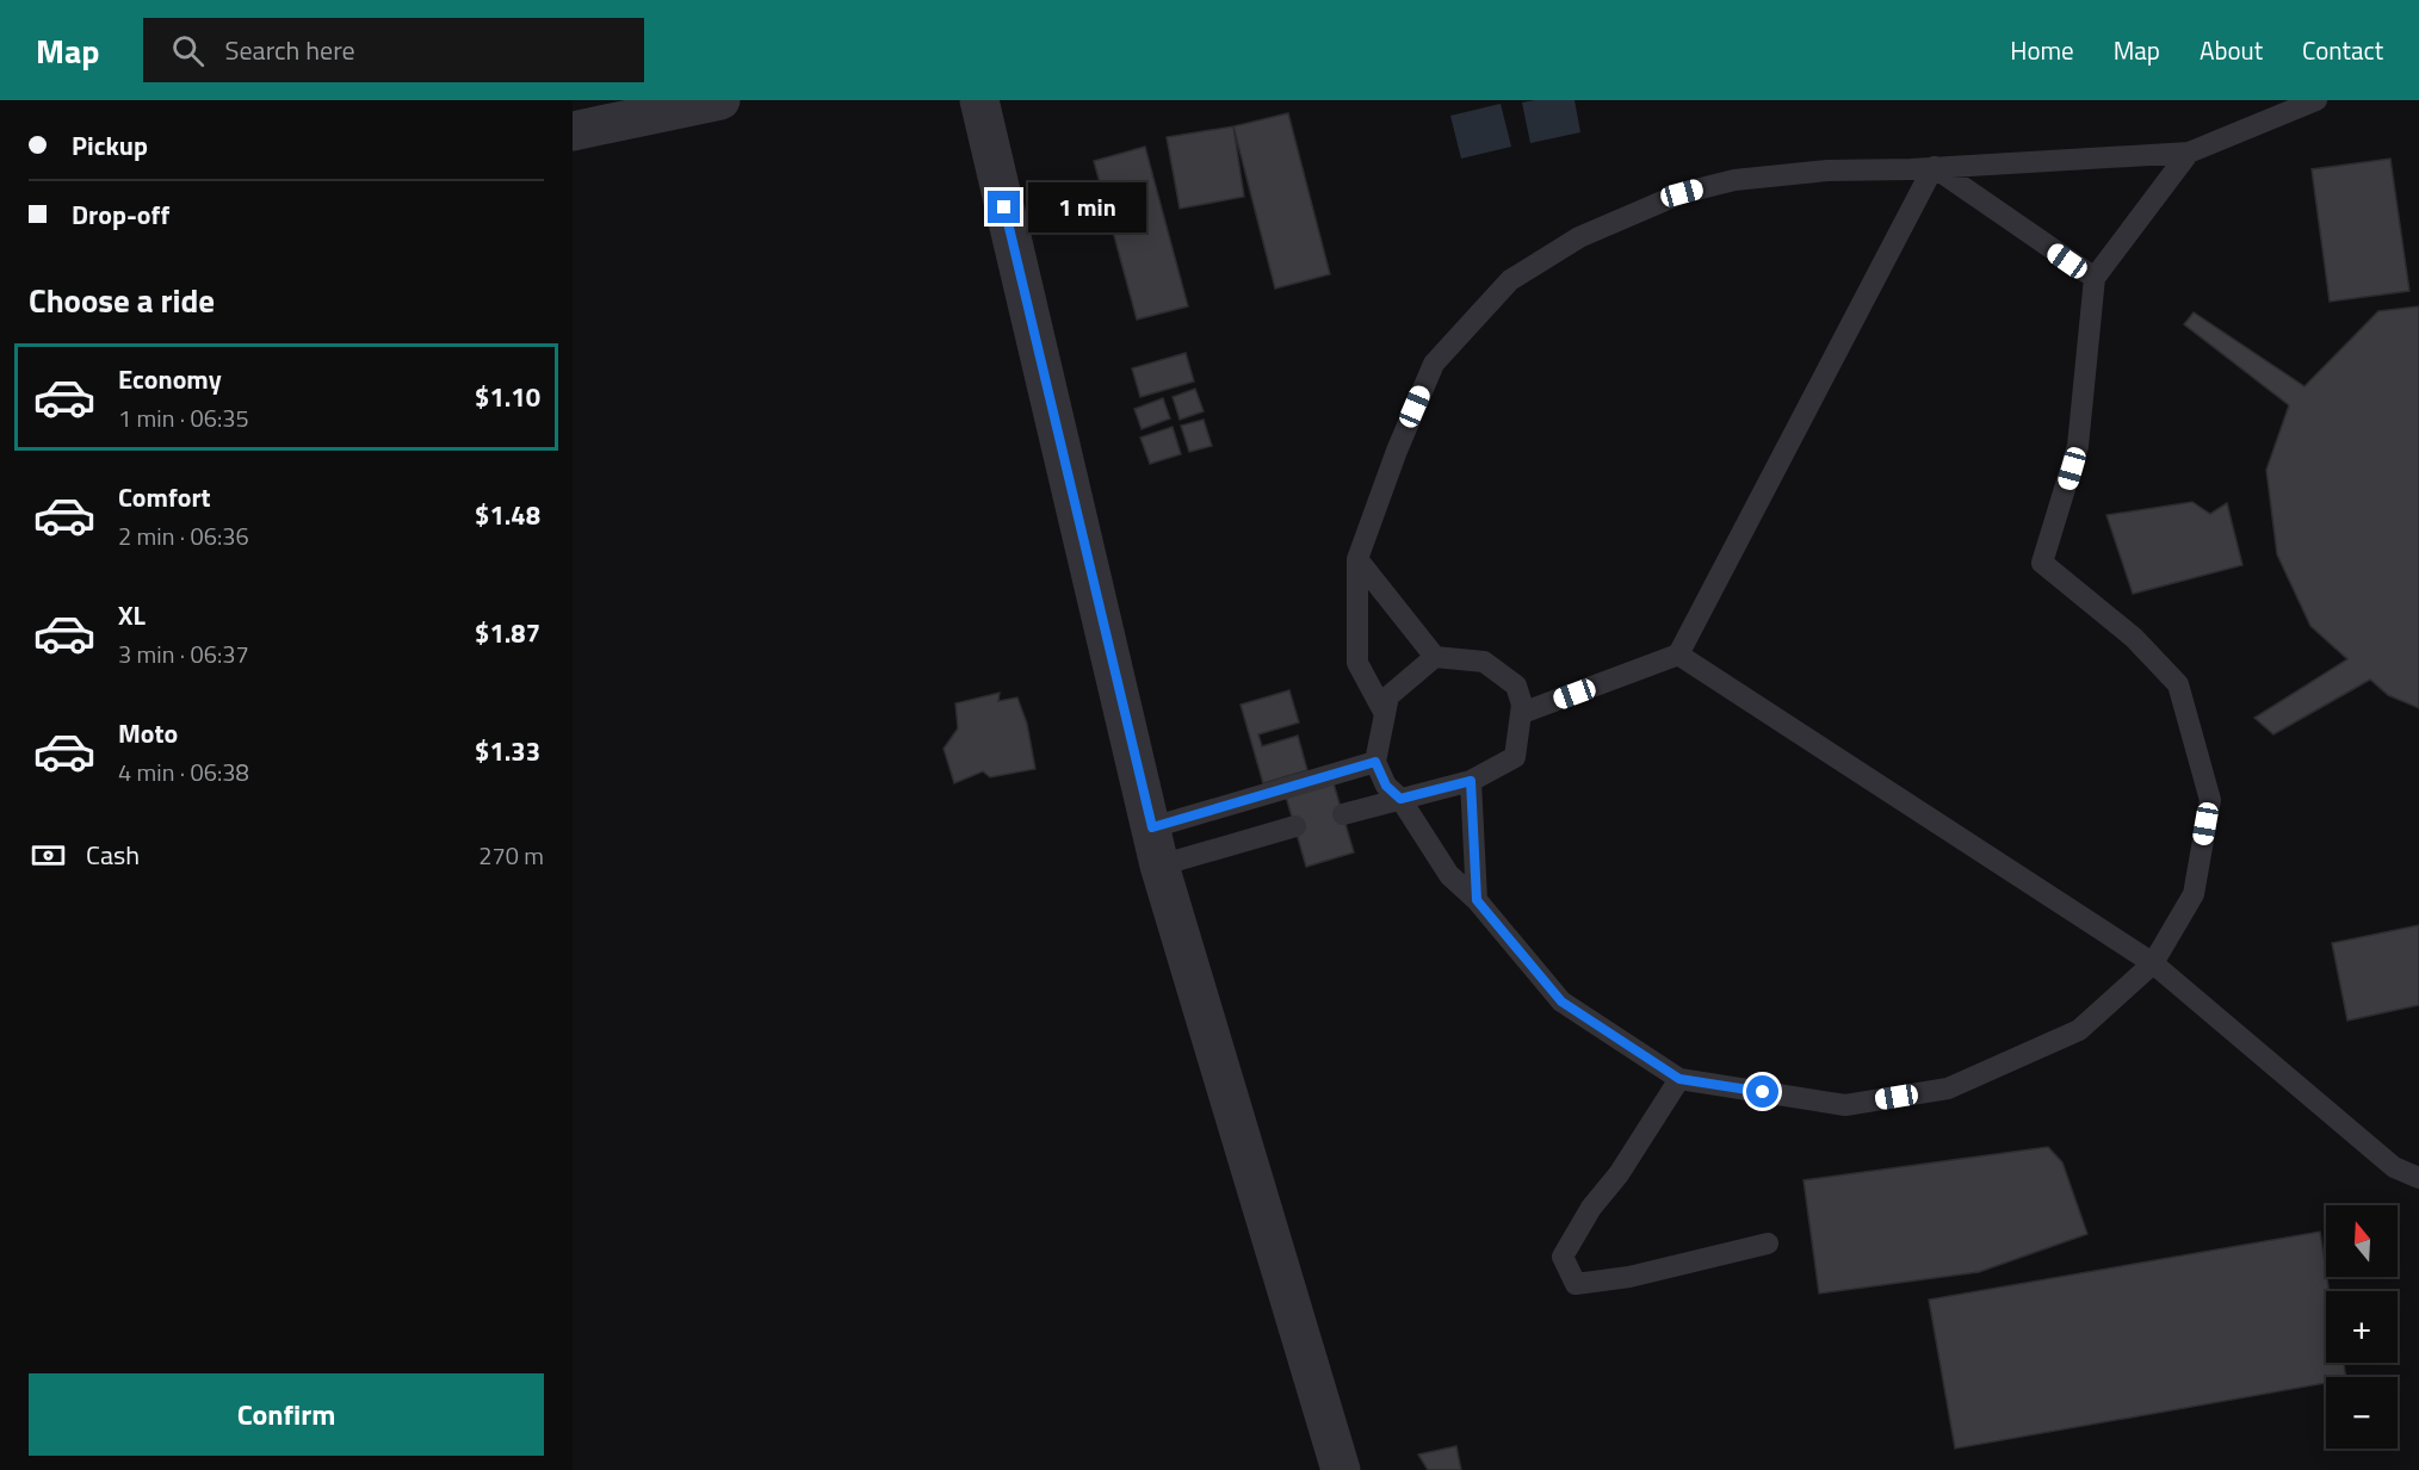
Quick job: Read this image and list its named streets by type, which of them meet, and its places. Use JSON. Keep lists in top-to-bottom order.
{
  "north": "top",
  "page": {
    "header": "Map",
    "search": "Search here",
    "nav": [
      "Home",
      "Map",
      "About",
      "Contact"
    ],
    "banner": ["Pickup", "Drop-off"],
    "bubble": "1 min",
    "heading": "Choose a ride",
    "list": [
      {
        "name": "Economy",
        "note": "1 min · 06:35",
        "value": "$1.10"
      },
      {
        "name": "Comfort",
        "note": "2 min · 06:36",
        "value": "$1.48"
      },
      {
        "name": "XL",
        "note": "3 min · 06:37",
        "value": "$1.87"
      },
      {
        "name": "Moto",
        "note": "4 min · 06:38",
        "value": "$1.33"
      }
    ],
    "pay": ["Cash", "270 m"],
    "map_buttons": ["+", "−"],
    "buttons": "Confirm"
  }
}
